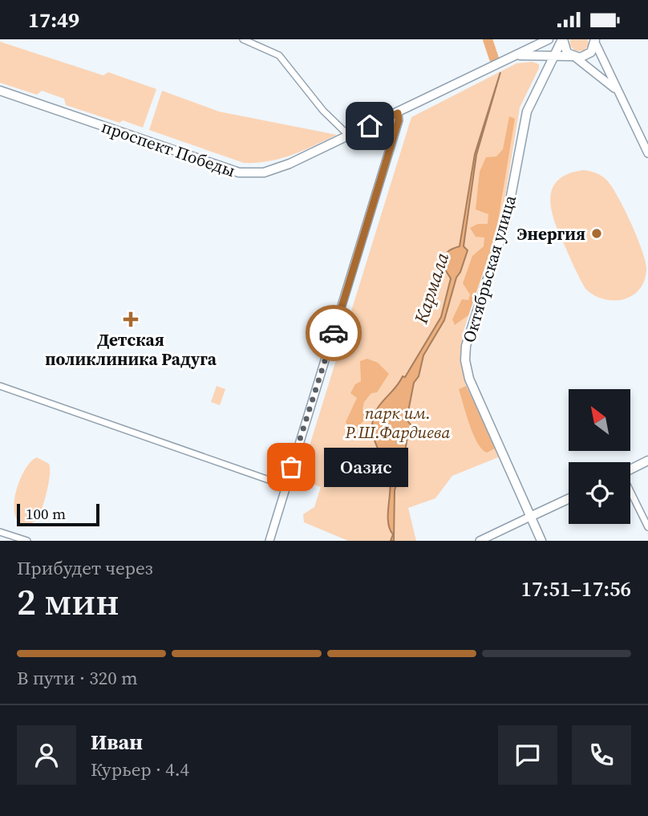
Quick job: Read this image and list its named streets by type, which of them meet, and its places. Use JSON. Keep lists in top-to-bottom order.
{
  "streets": {
    "main road": ["проспект Победы", "Октябрьская улица"]
  },
  "water": ["Кармала"],
  "parks": ["парк им. Р.Ш.Фардиева"],
  "places": {
    "other": ["Энергия", "Оазис"],
    "health": ["Детская поликлиника Радуга"]
  },
  "scale_bar": "100 m",
  "north": "top left",
  "page": {
    "status": "17:49",
    "bubble": "Оазис",
    "scale": "100 m",
    "heading": ["2 мин", "Прибудет через", "17:51–17:56"],
    "panel": ["Иван", "Курьер · 4.4"],
    "bar": "В пути · 320 m"
  }
}
